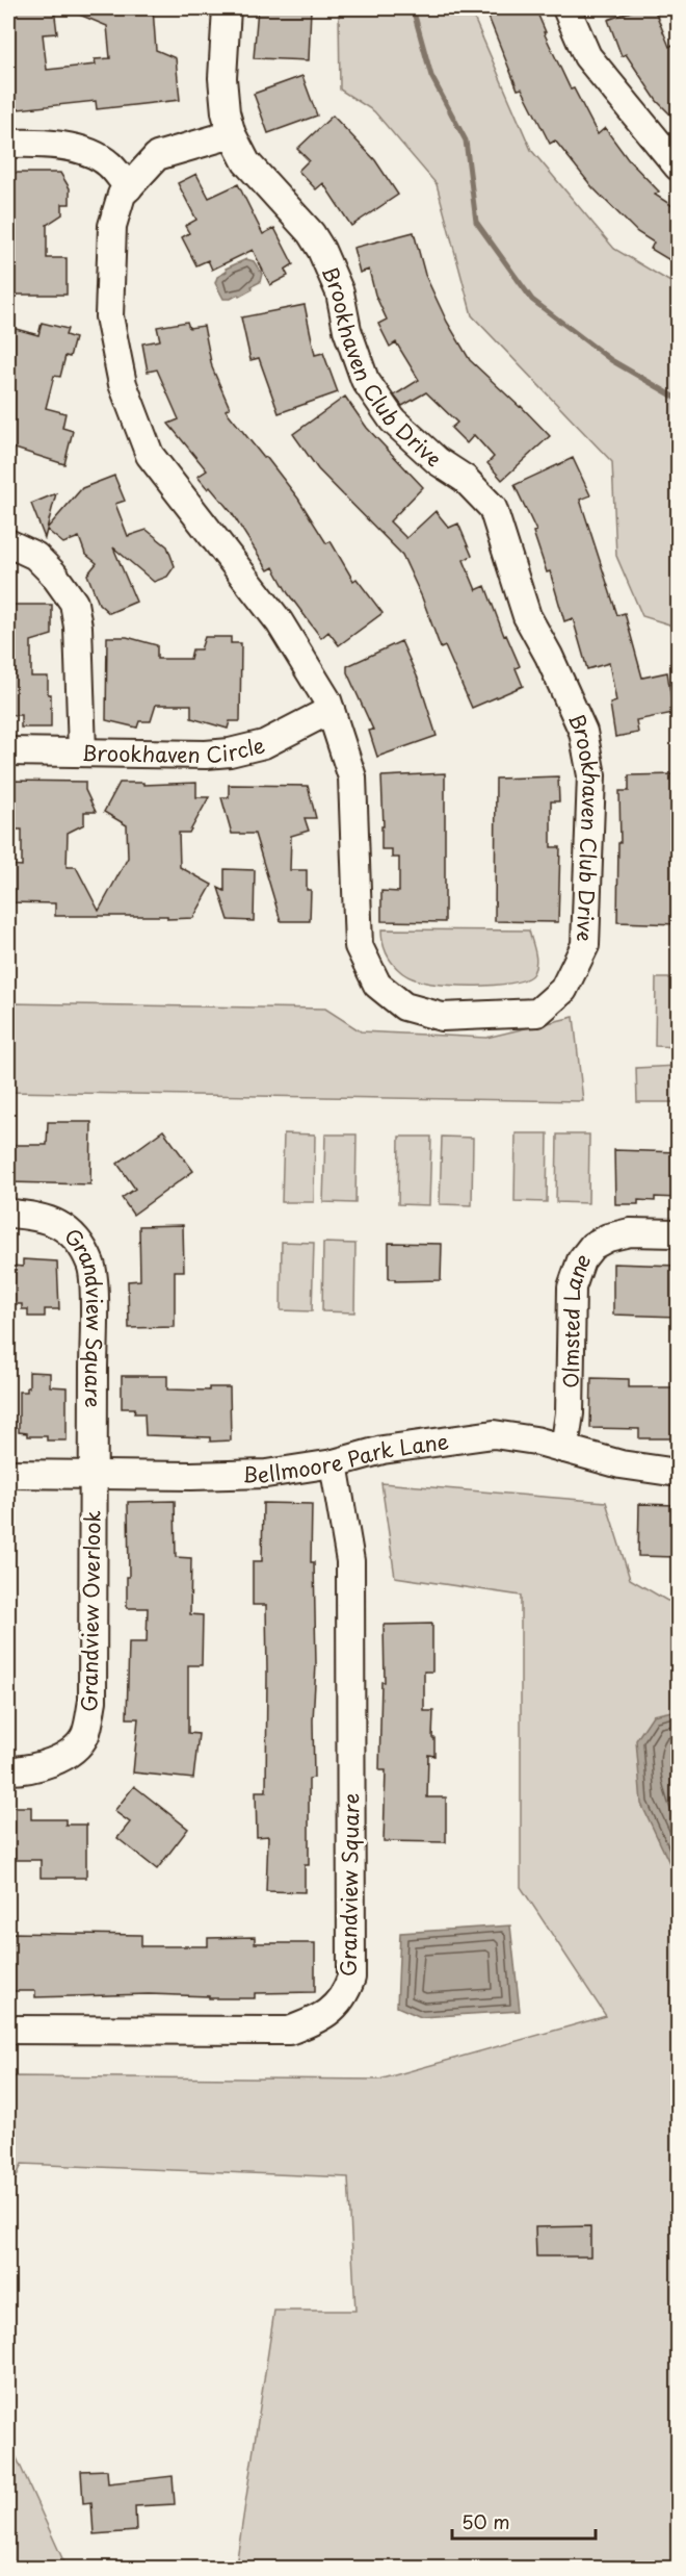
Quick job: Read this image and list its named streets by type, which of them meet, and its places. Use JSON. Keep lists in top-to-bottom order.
{
  "streets": {
    "street": [
      "Brookhaven Club Drive",
      "Brookhaven Circle",
      "Grandview Square",
      "Olmsted Lane",
      "Bellmoore Park Lane",
      "Grandview Overlook"
    ]
  },
  "crossings": [
    ["Brookhaven Club Drive", "Brookhaven Circle"],
    ["Grandview Square", "Bellmoore Park Lane"],
    ["Grandview Square", "Grandview Overlook"],
    ["Olmsted Lane", "Bellmoore Park Lane"],
    ["Bellmoore Park Lane", "Grandview Overlook"]
  ],
  "scale_bar": "50 m"
}
